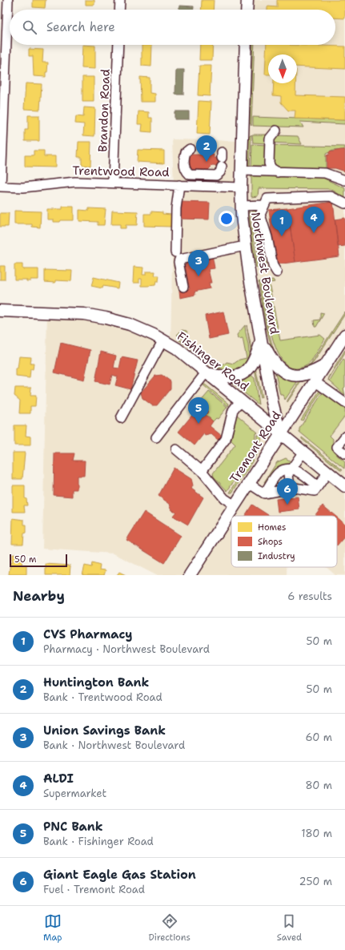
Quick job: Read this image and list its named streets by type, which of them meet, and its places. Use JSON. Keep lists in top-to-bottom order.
{
  "streets": {
    "main road": ["Northwest Boulevard", "Fishinger Road", "Tremont Road"],
    "street": ["Brandon Road", "Trentwood Road"]
  },
  "crossings": [
    ["Brandon Road", "Trentwood Road"],
    ["Trentwood Road", "Northwest Boulevard"],
    ["Northwest Boulevard", "Fishinger Road"],
    ["Northwest Boulevard", "Tremont Road"],
    ["Fishinger Road", "Tremont Road"]
  ],
  "legend": ["Homes", "Shops", "Industry"],
  "scale_bar": "50 m",
  "north": "bottom",
  "page": {
    "search": "Search here",
    "pins": [
      "2",
      "4",
      "1",
      "3",
      "5",
      "6"
    ],
    "scale": "50 m",
    "heading": ["Nearby", "6 results"],
    "list": [
      {
        "mark": "1",
        "name": "CVS Pharmacy",
        "note": "Pharmacy · Northwest Boulevard",
        "value": "50 m"
      },
      {
        "mark": "2",
        "name": "Huntington Bank",
        "note": "Bank · Trentwood Road",
        "value": "50 m"
      },
      {
        "mark": "3",
        "name": "Union Savings Bank",
        "note": "Bank · Northwest Boulevard",
        "value": "60 m"
      },
      {
        "mark": "4",
        "name": "ALDI",
        "note": "Supermarket",
        "value": "80 m"
      },
      {
        "mark": "5",
        "name": "PNC Bank",
        "note": "Bank · Fishinger Road",
        "value": "180 m"
      },
      {
        "mark": "6",
        "name": "Giant Eagle Gas Station",
        "note": "Fuel · Tremont Road",
        "value": "250 m"
      }
    ],
    "nav": ["Map", "Directions", "Saved"]
  }
}
